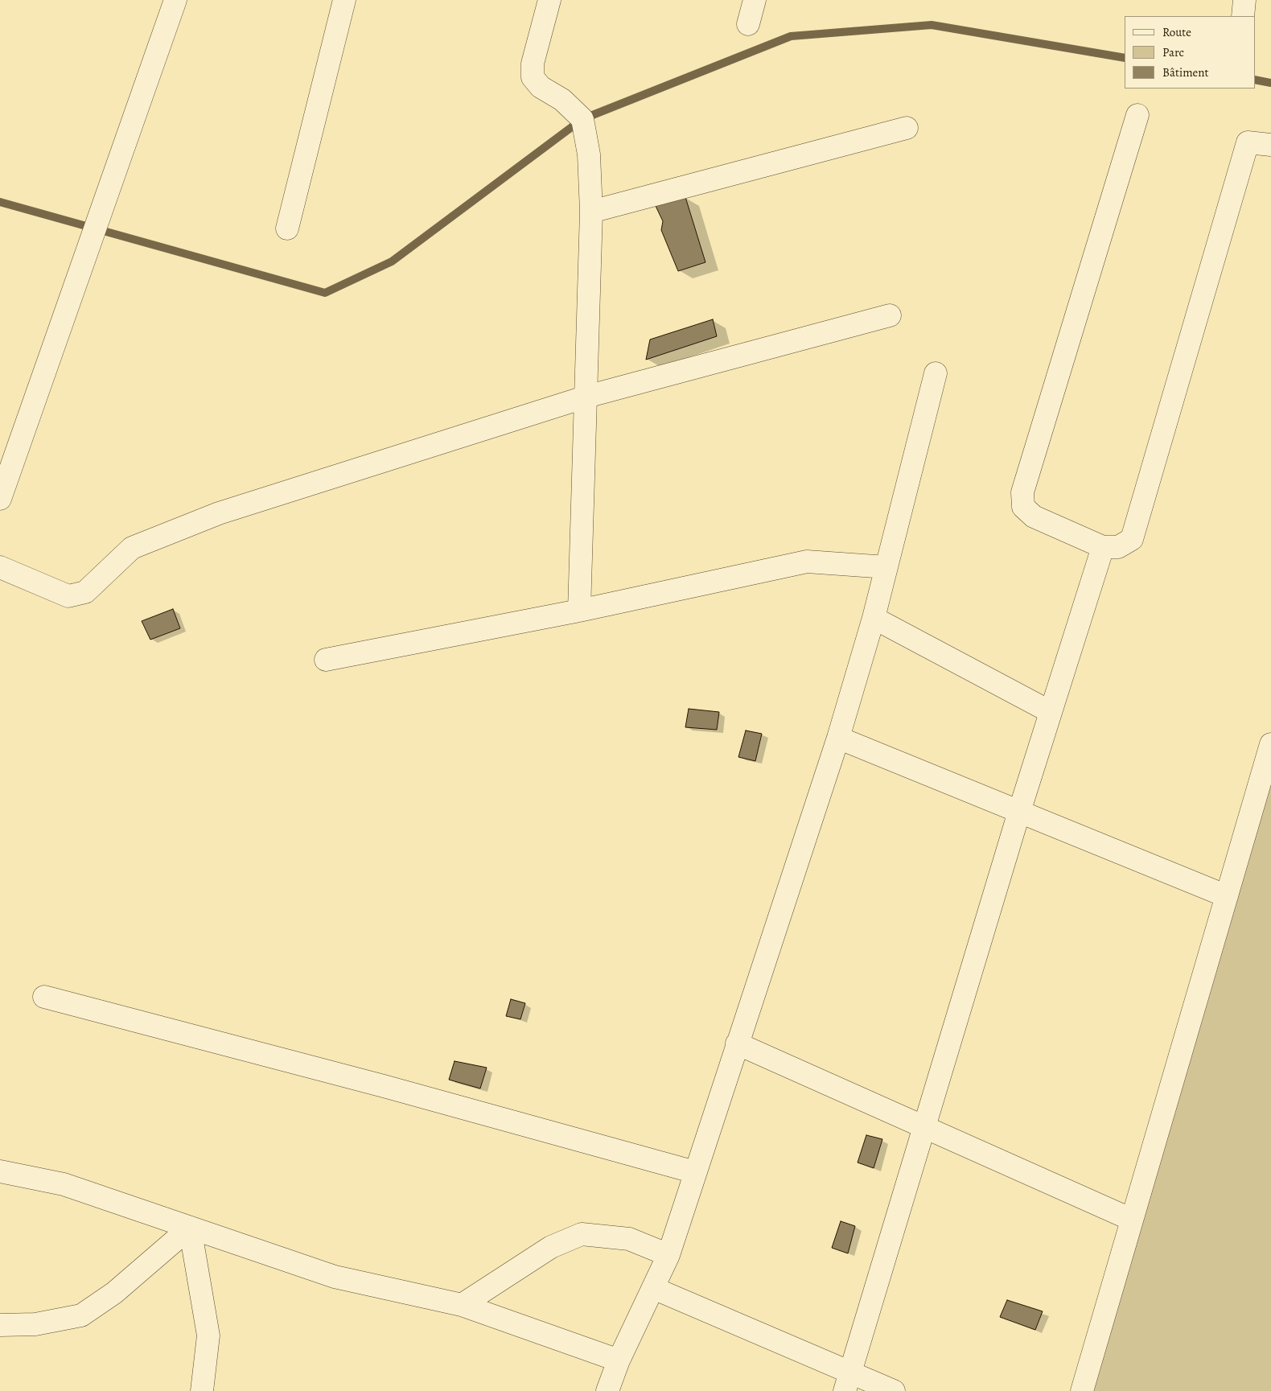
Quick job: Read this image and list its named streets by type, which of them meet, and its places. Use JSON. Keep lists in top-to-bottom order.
{
  "legend": ["Route", "Parc", "Bâtiment"]
}
